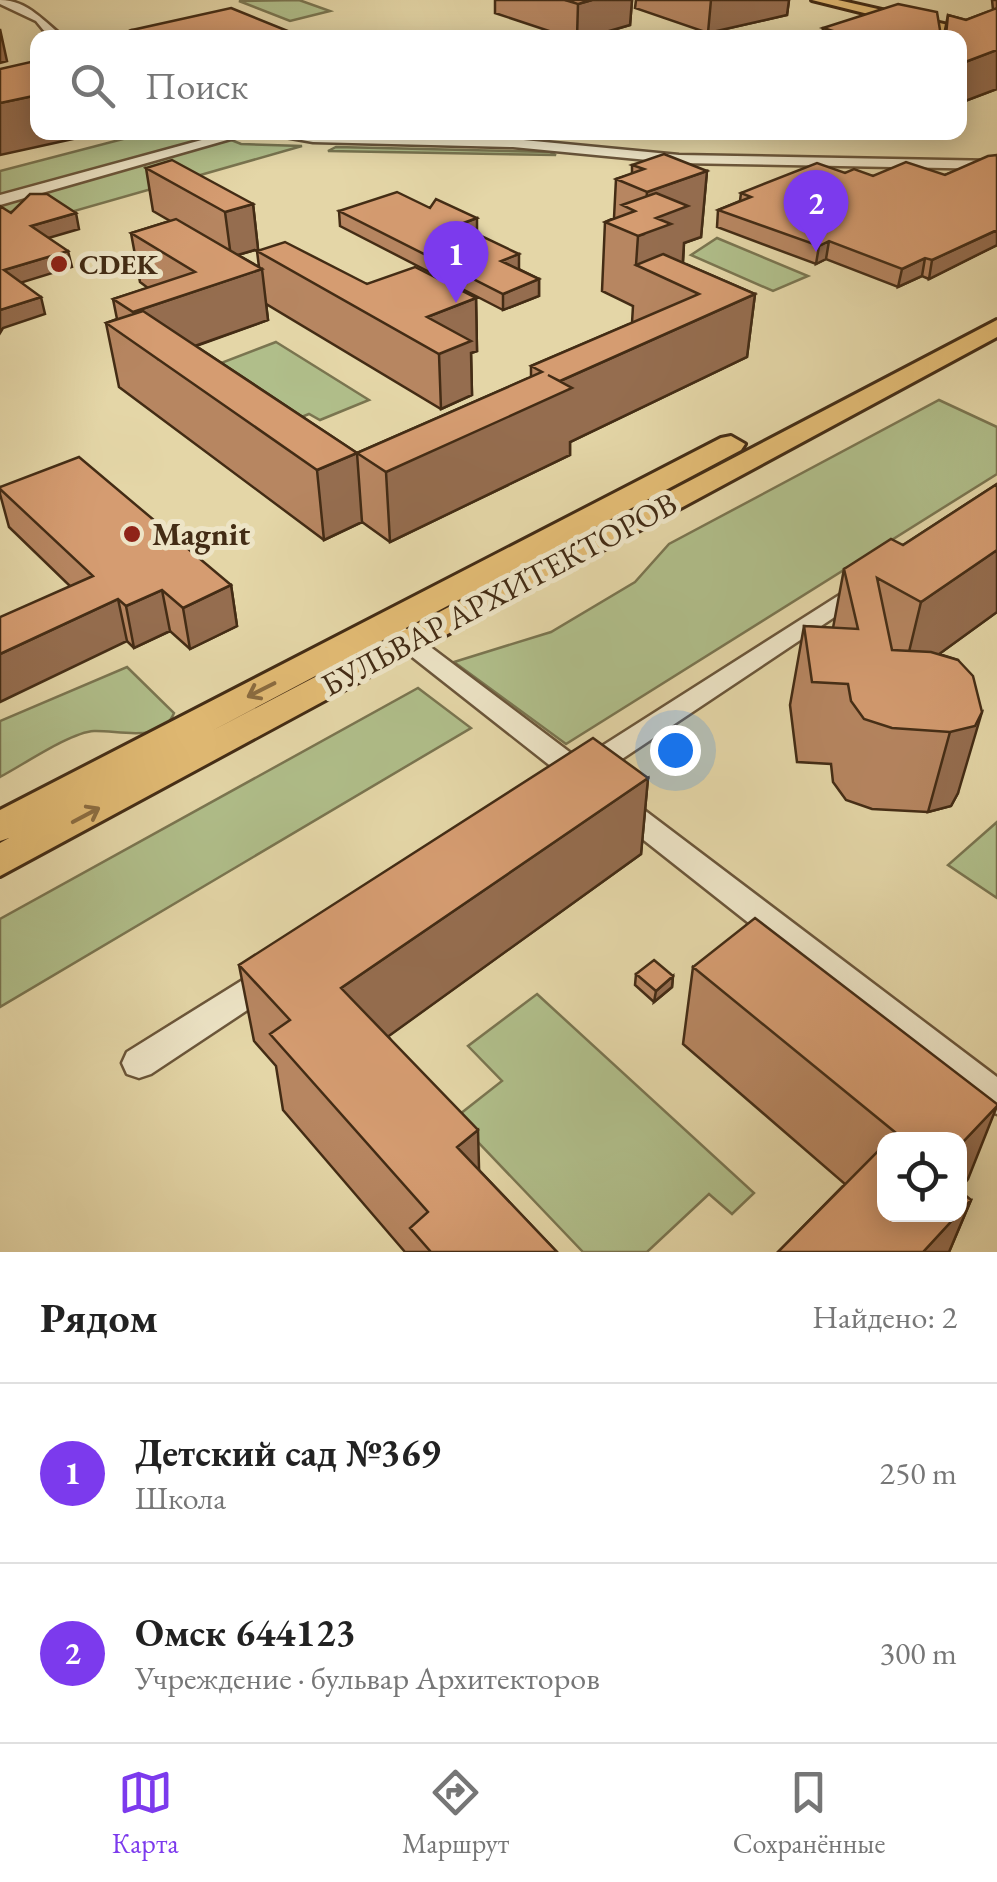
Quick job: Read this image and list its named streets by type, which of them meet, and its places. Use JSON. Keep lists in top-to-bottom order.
{
  "streets": {
    "main road": ["БУЛЬВАР АРХИТЕКТОРОВ"]
  },
  "places": ["CDEK", "Magnit"],
  "page": {
    "search": "Поиск",
    "pins": ["2", "1"],
    "heading": ["Рядом", "Найдено: 2"],
    "list": [
      {
        "mark": "1",
        "name": "Детский сад №369",
        "note": "Школа",
        "value": "250 m"
      },
      {
        "mark": "2",
        "name": "Омск 644123",
        "note": "Учреждение · бульвар Архитекторов",
        "value": "300 m"
      }
    ],
    "nav": ["Карта", "Маршрут", "Сохранённые"]
  }
}
